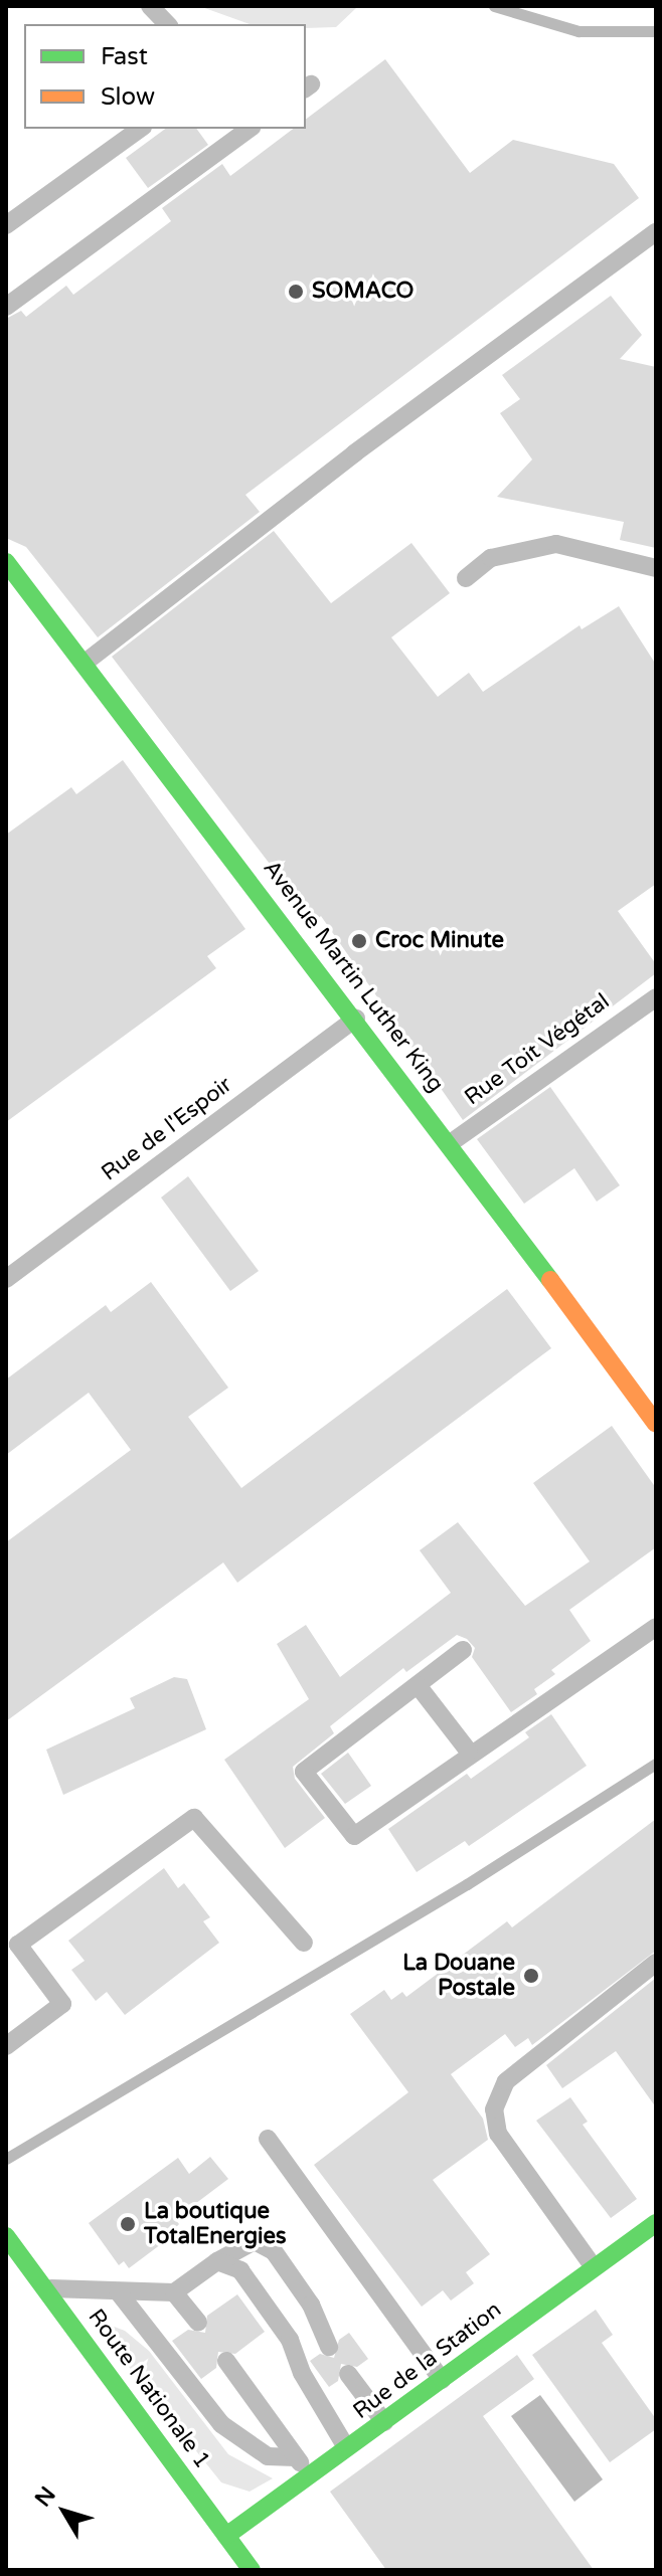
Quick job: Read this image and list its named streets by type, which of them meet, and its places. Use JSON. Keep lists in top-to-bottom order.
{
  "streets": {
    "street": ["Avenue Martin Luther King", "Rue de la Station", "Route Nationale 1"],
    "lane": ["Rue Toit Végétal", "Rue de l'Espoir"]
  },
  "crossings": [
    ["Avenue Martin Luther King", "Rue Toit Végétal"],
    ["Avenue Martin Luther King", "Rue de l'Espoir"],
    ["Rue de la Station", "Route Nationale 1"]
  ],
  "places": [
    "SOMACO",
    "Croc Minute",
    "La Douane Postale",
    "La boutique TotalEnergies"
  ],
  "legend": ["Fast", "Slow"],
  "north": "top left"
}
